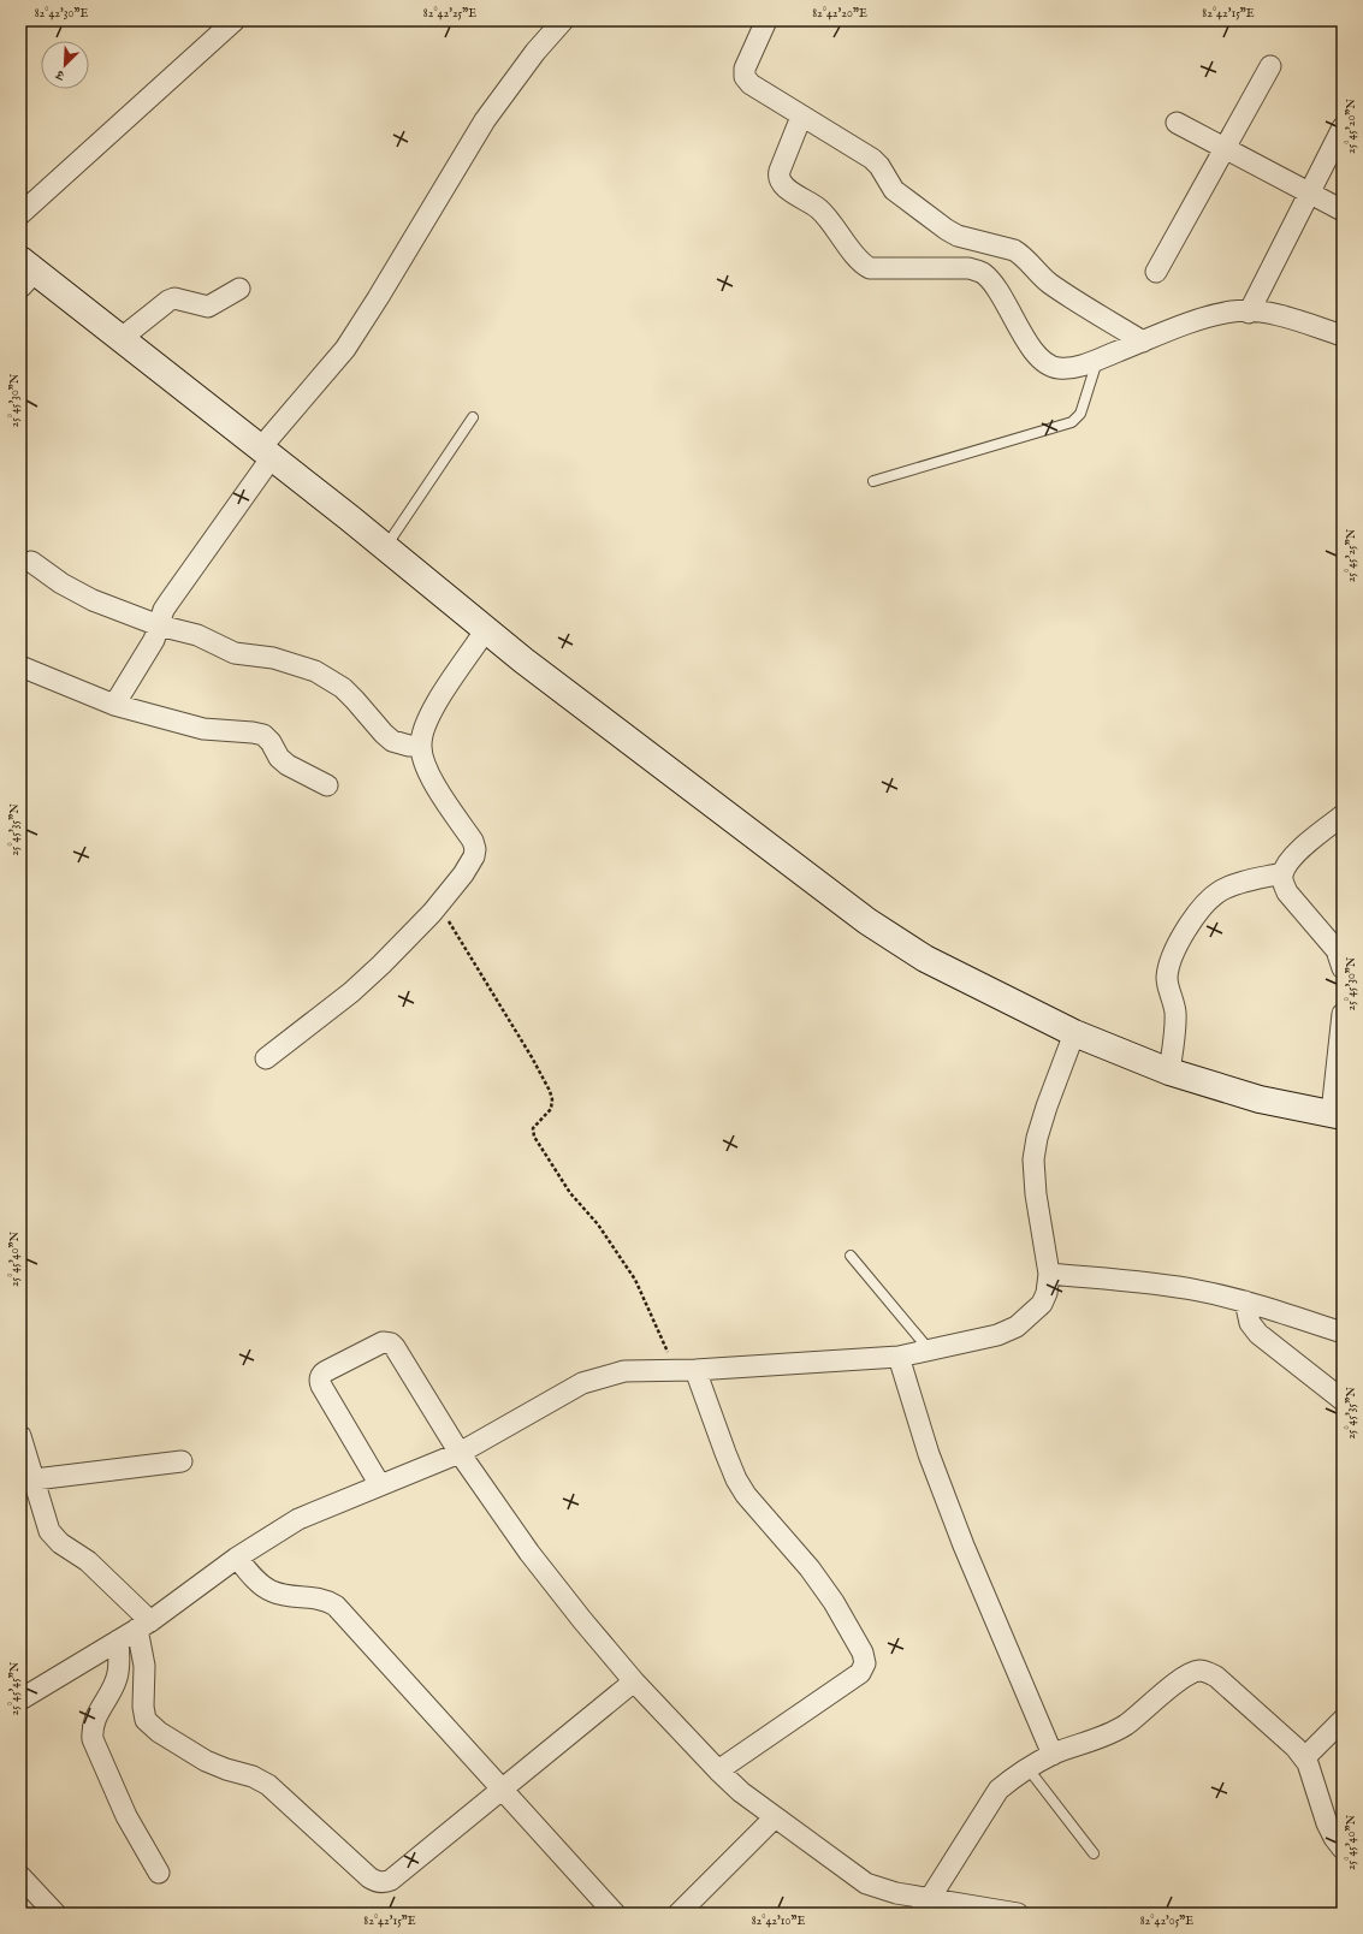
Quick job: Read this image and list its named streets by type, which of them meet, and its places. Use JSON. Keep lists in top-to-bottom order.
{
  "north": "bottom left",
  "coordinates": [
    "82°42'30\"E",
    "82°42'25\"E",
    "82°42'20\"E",
    "82°42'15\"E",
    "25°45'20\"N",
    "25°45'30\"N",
    "25°45'25\"N",
    "25°45'35\"N",
    "25°45'40\"N",
    "25°45'45\"N",
    "82°42'10\"E",
    "82°42'05\"E"
  ]
}
